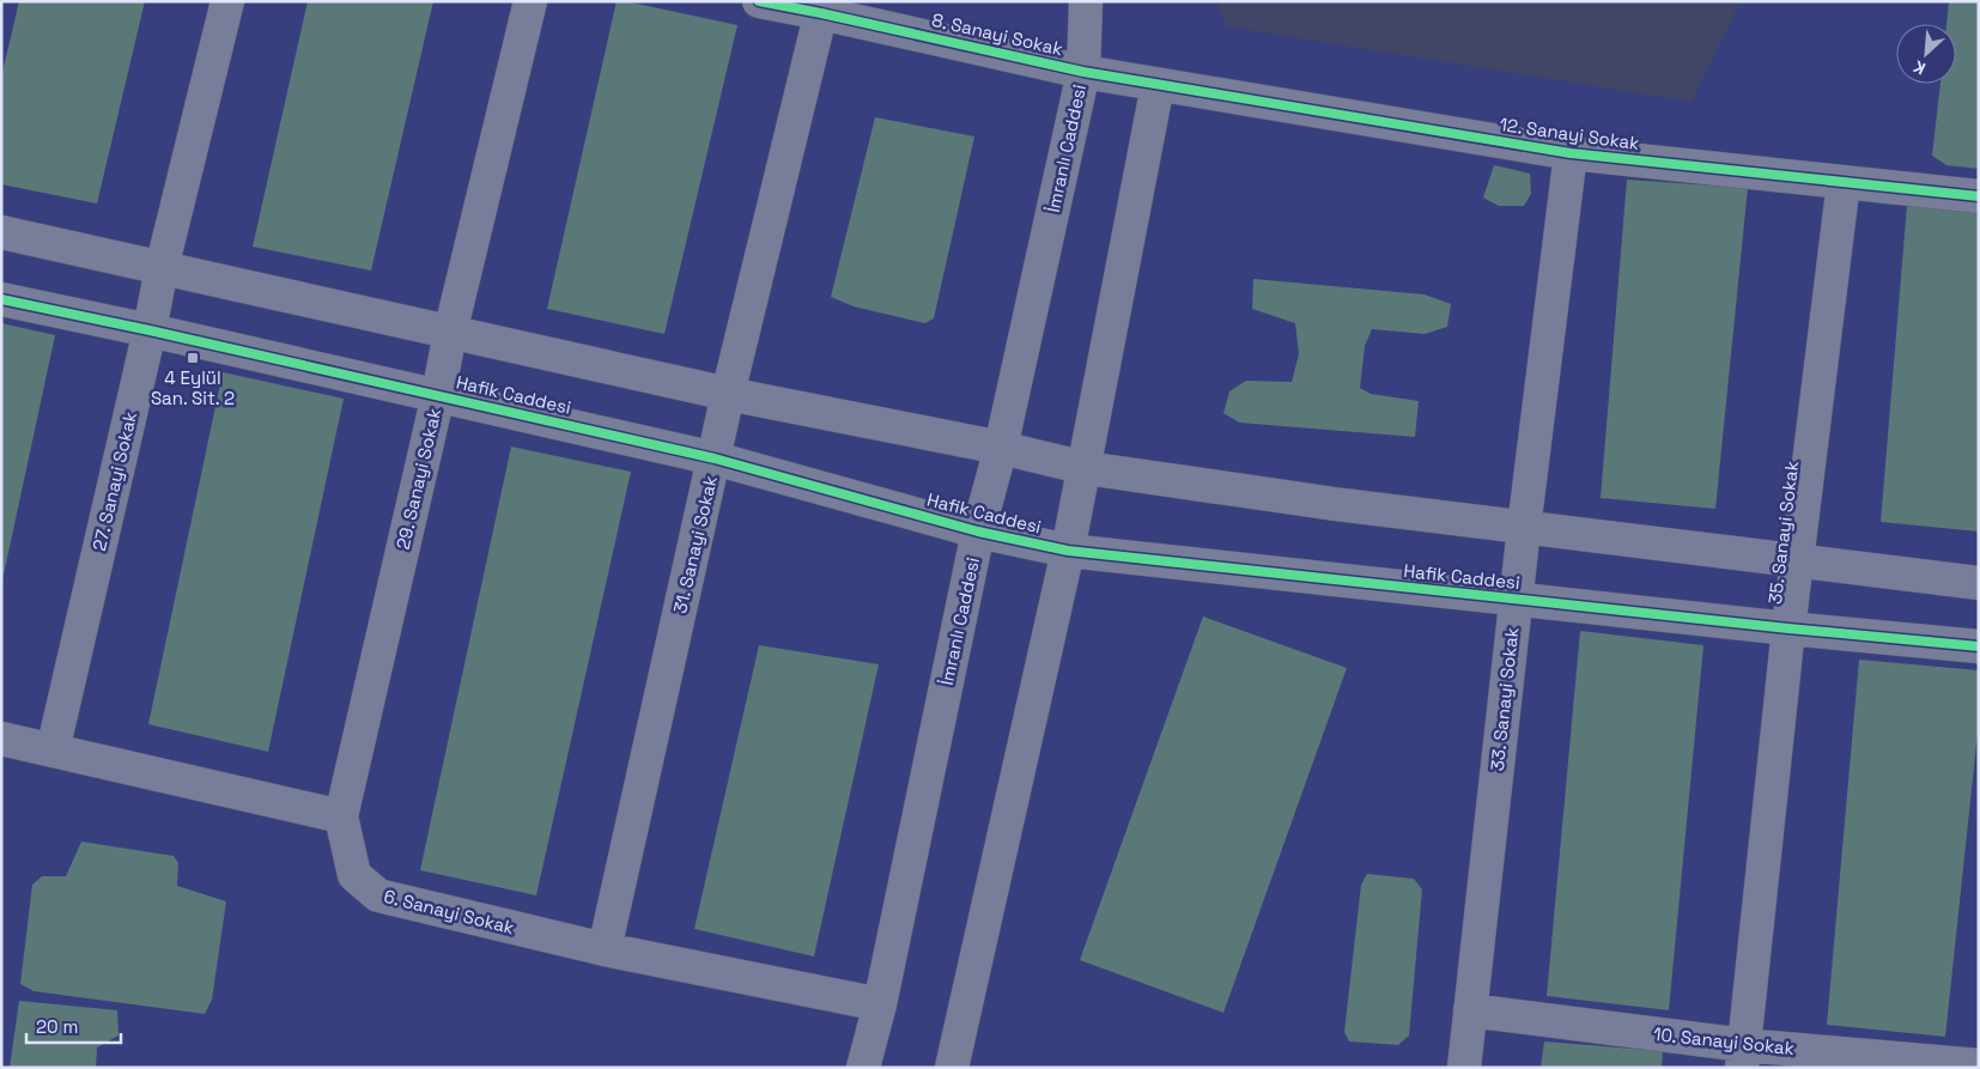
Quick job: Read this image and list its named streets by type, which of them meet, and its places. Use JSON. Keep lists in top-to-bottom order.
{
  "streets": {
    "street": [
      "8. Sanayi Sokak",
      "12. Sanayi Sokak",
      "İmranlı Caddesi",
      "Hafik Caddesi",
      "29. Sanayi Sokak",
      "27. Sanayi Sokak",
      "35. Sanayi Sokak",
      "31. Sanayi Sokak",
      "33. Sanayi Sokak",
      "6. Sanayi Sokak",
      "10. Sanayi Sokak"
    ]
  },
  "crossings": [
    ["8. Sanayi Sokak", "12. Sanayi Sokak"],
    ["8. Sanayi Sokak", "İmranlı Caddesi"],
    ["8. Sanayi Sokak", "31. Sanayi Sokak"],
    ["12. Sanayi Sokak", "35. Sanayi Sokak"],
    ["12. Sanayi Sokak", "33. Sanayi Sokak"],
    ["İmranlı Caddesi", "Hafik Caddesi"],
    ["İmranlı Caddesi", "6. Sanayi Sokak"],
    ["Hafik Caddesi", "29. Sanayi Sokak"],
    ["Hafik Caddesi", "27. Sanayi Sokak"],
    ["Hafik Caddesi", "35. Sanayi Sokak"],
    ["Hafik Caddesi", "31. Sanayi Sokak"],
    ["Hafik Caddesi", "33. Sanayi Sokak"],
    ["29. Sanayi Sokak", "6. Sanayi Sokak"],
    ["35. Sanayi Sokak", "10. Sanayi Sokak"],
    ["31. Sanayi Sokak", "6. Sanayi Sokak"],
    ["33. Sanayi Sokak", "10. Sanayi Sokak"]
  ],
  "places": {
    "transit": ["4 Eylül San. Sit. 2"]
  },
  "scale_bar": "20 m",
  "north": "bottom left"
}
